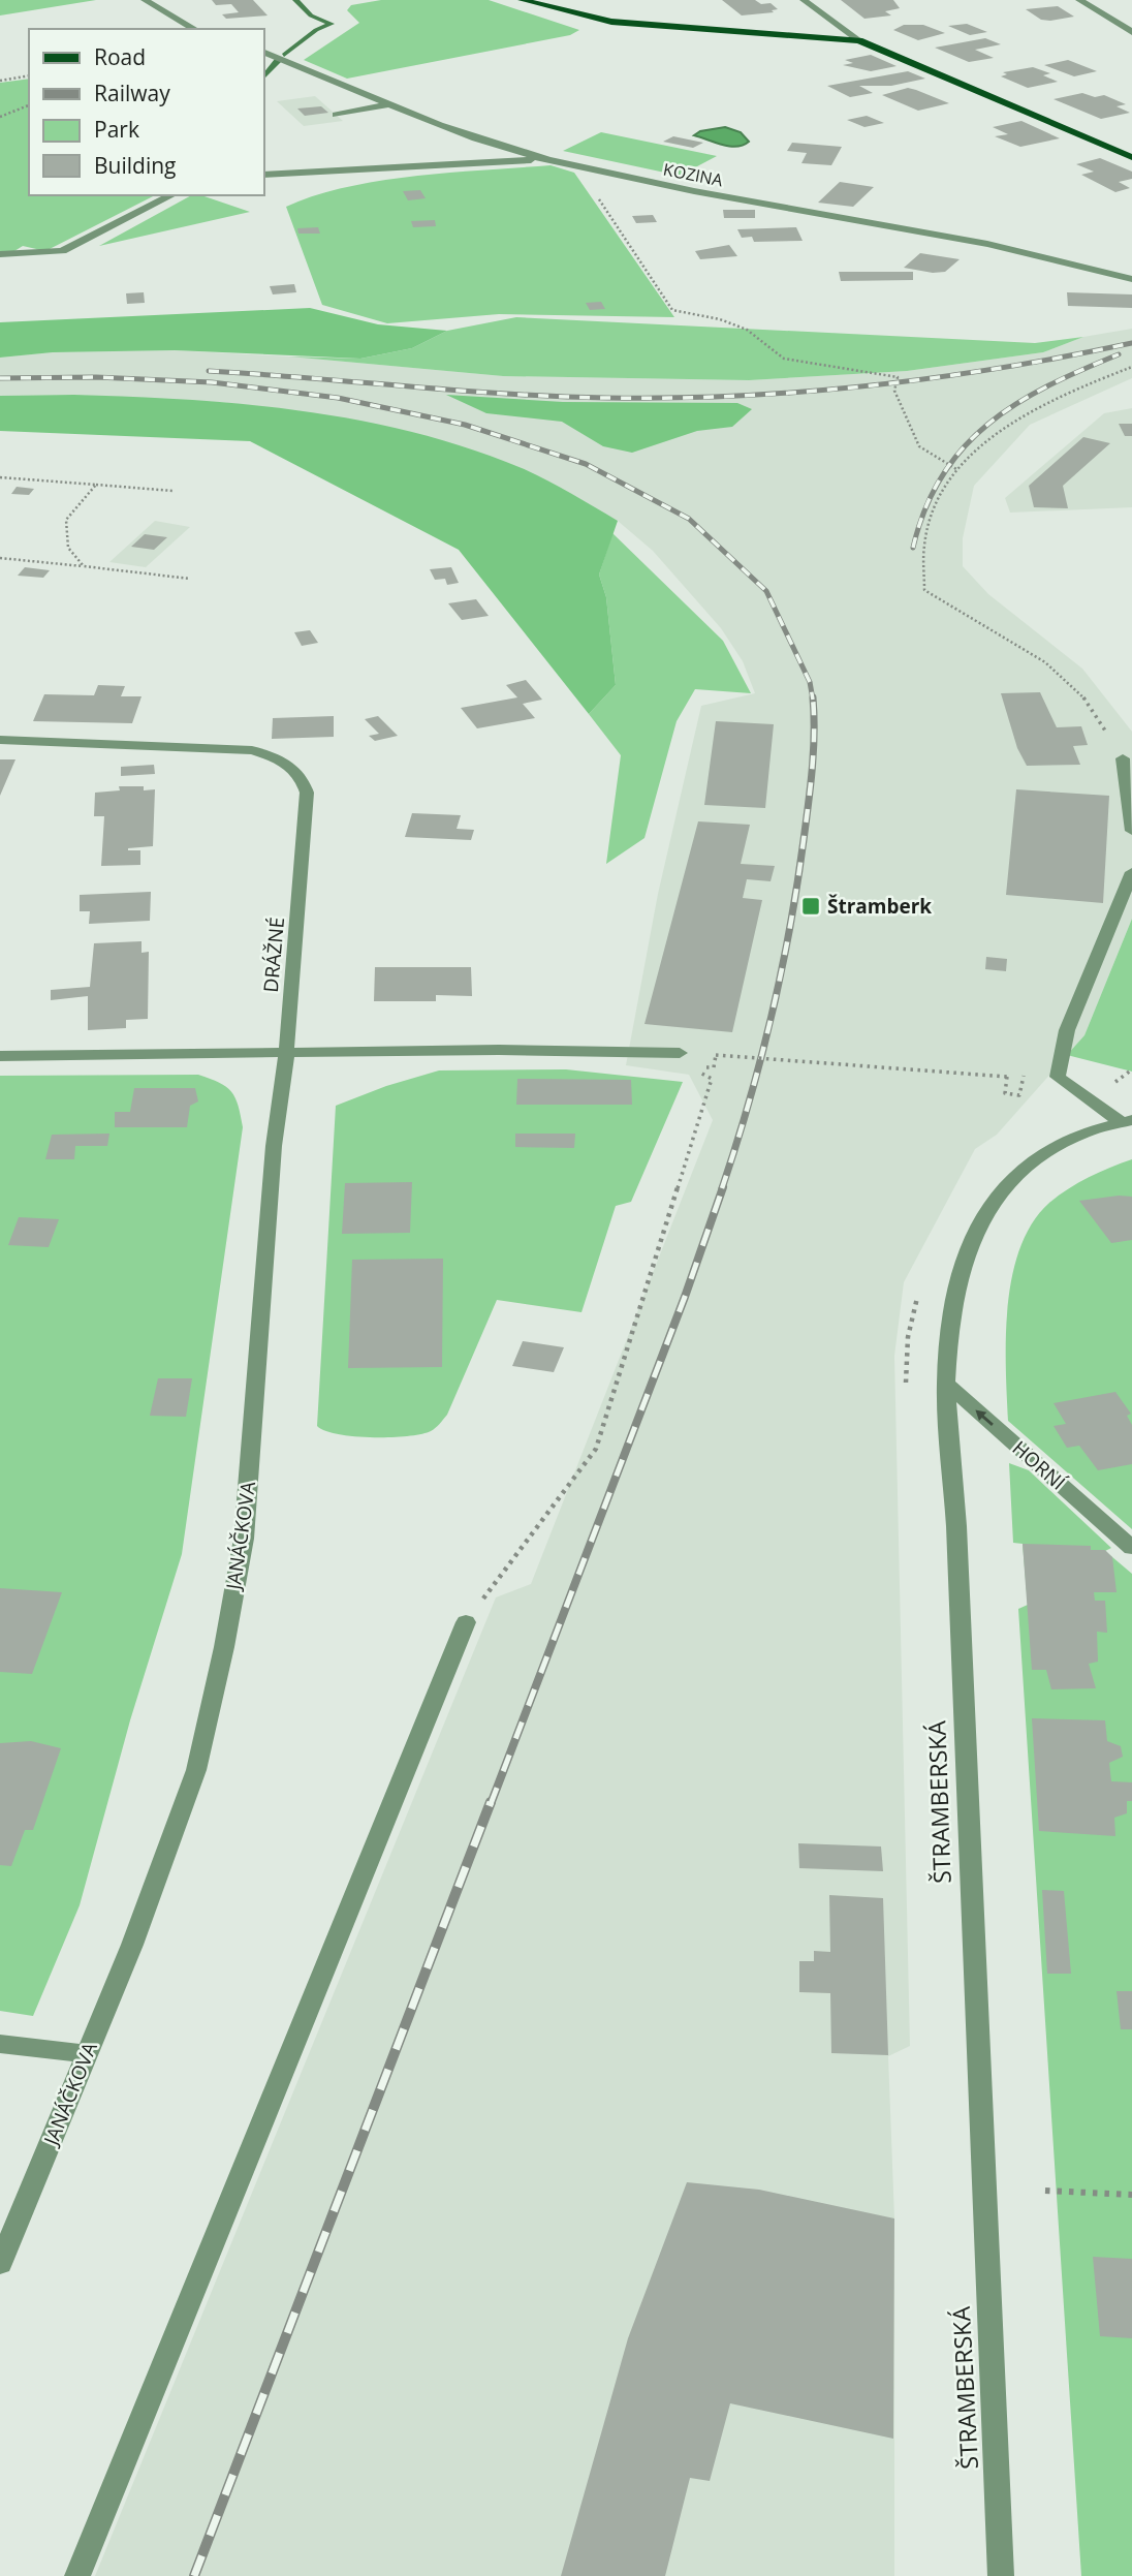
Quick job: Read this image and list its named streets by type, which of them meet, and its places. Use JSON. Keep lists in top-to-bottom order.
{
  "streets": {
    "street": [
      "KOZINA",
      "DRÁŽNÉ",
      "HORNÍ",
      "JANÁČKOVA",
      "ŠTRAMBERSKÁ"
    ]
  },
  "crossings": [
    ["DRÁŽNÉ", "JANÁČKOVA"],
    ["HORNÍ", "ŠTRAMBERSKÁ"]
  ],
  "one_way": ["HORNÍ"],
  "places": {
    "transit": ["Štramberk"]
  },
  "legend": [
    "Road",
    "Railway",
    "Park",
    "Building"
  ]
}
